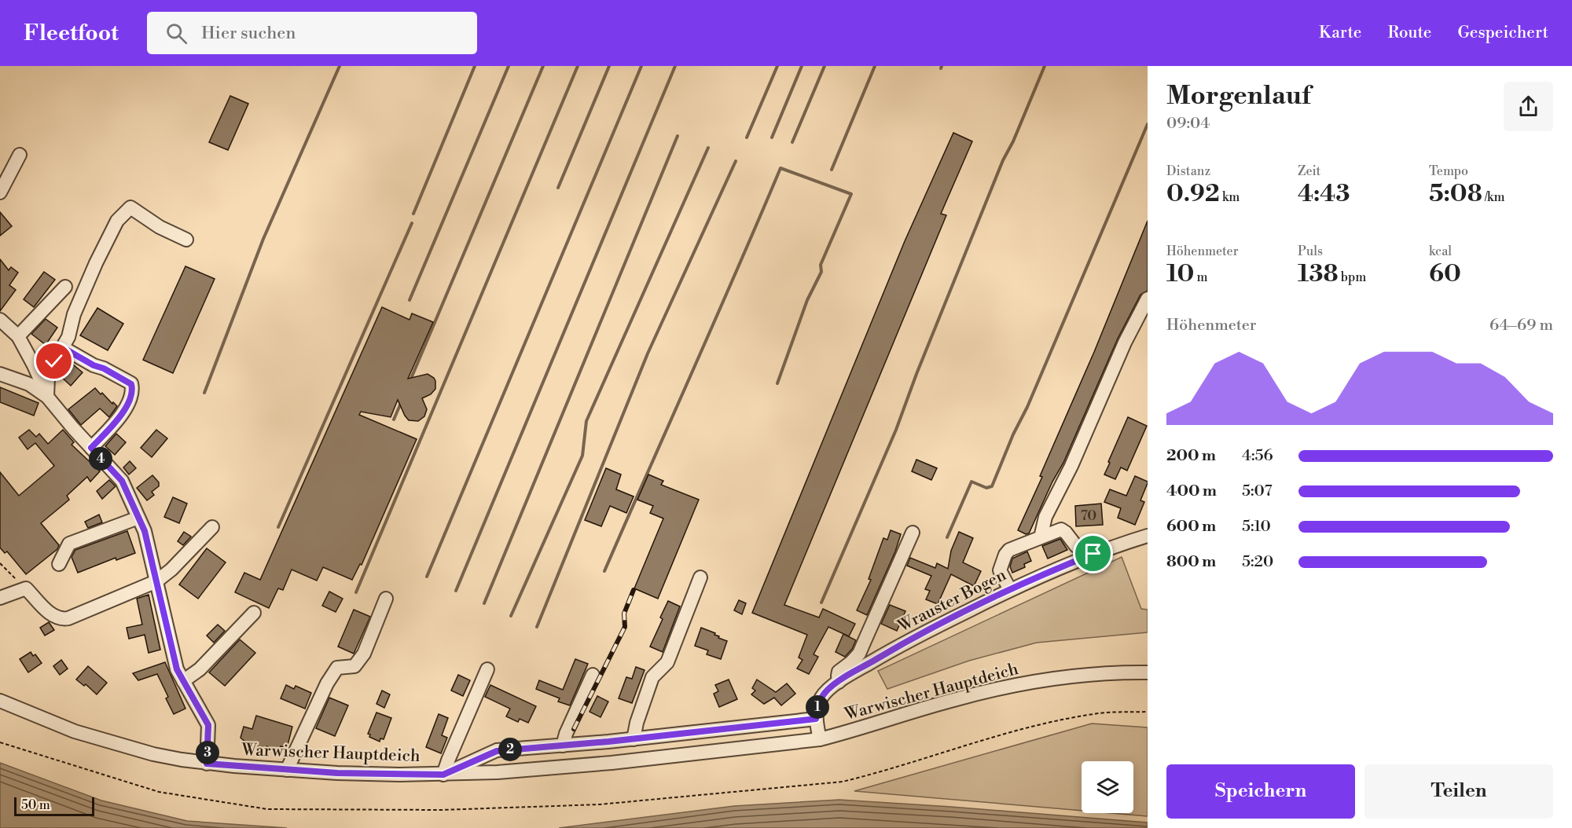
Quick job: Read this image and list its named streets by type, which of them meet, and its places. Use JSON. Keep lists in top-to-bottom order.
{
  "streets": {
    "street": ["Wrauster Bogen", "Warwischer Hauptdeich"]
  },
  "crossings": [
    ["Wrauster Bogen", "Warwischer Hauptdeich"]
  ],
  "house_numbers": ["70"],
  "scale_bar": "50 m",
  "page": {
    "header": "Fleetfoot",
    "search": "Hier suchen",
    "nav": ["Karte", "Route", "Gespeichert"],
    "heading": ["Morgenlauf", "09:04"],
    "stats": [
      ["Distanz", "0.92 km"],
      ["Zeit", "4:43"],
      ["Tempo", "5:08 /km"],
      ["Höhenmeter", "10 m"],
      ["Puls", "138 bpm"],
      ["kcal", "60"]
    ],
    "chart": ["Höhenmeter", "64–69 m"],
    "list": [
      {
        "name": "200 m",
        "note": "4:56"
      },
      {
        "name": "400 m",
        "note": "5:07"
      },
      {
        "name": "600 m",
        "note": "5:10"
      },
      {
        "name": "800 m",
        "note": "5:20"
      }
    ],
    "pins": [
      "4",
      "1",
      "2",
      "3"
    ],
    "buttons": ["Speichern", "Teilen"],
    "scale": "50 m"
  }
}
